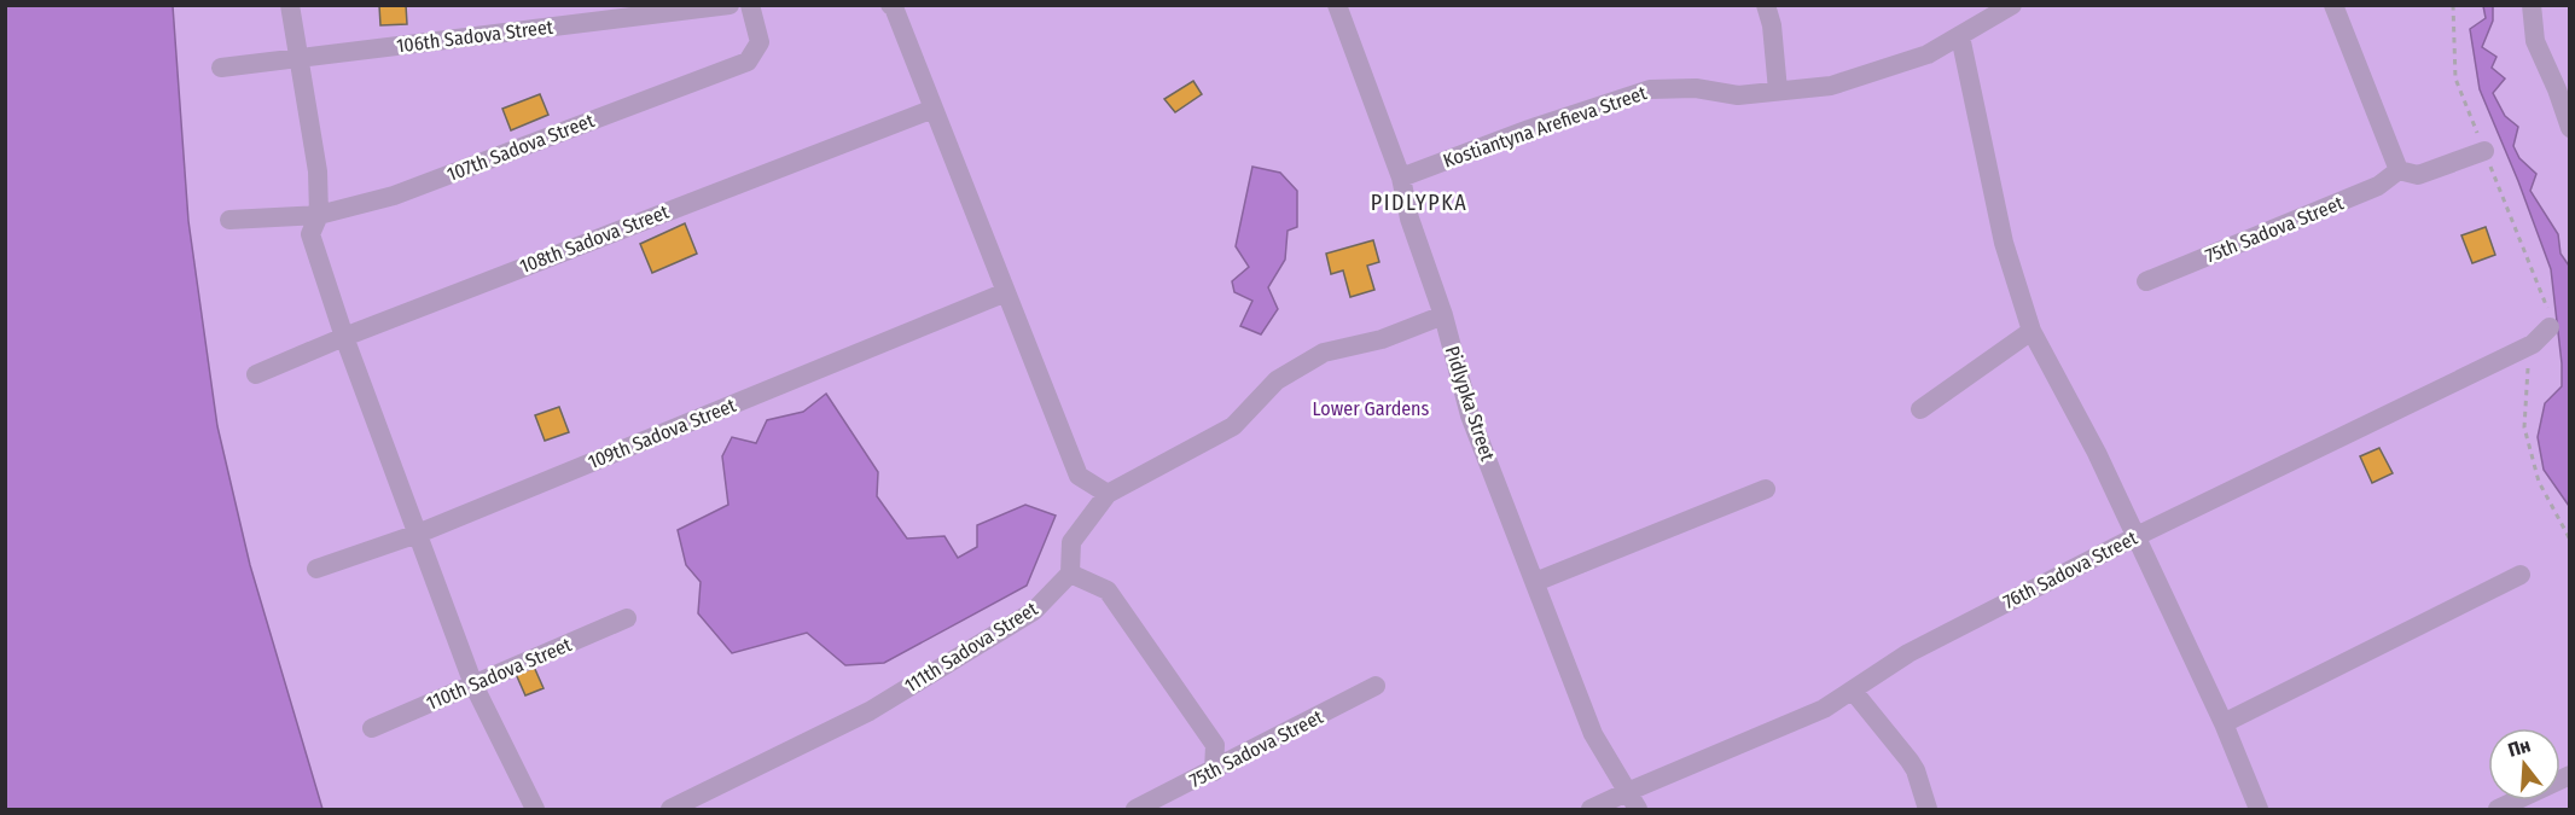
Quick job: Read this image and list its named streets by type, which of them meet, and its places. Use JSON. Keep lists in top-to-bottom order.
{
  "streets": {
    "street": [
      "106th Sadova Street",
      "Kostiantyna Arefieva Street",
      "107th Sadova Street",
      "75th Sadova Street",
      "108th Sadova Street",
      "Pidlypka Street",
      "109th Sadova Street",
      "76th Sadova Street",
      "111th Sadova Street",
      "110th Sadova Street"
    ]
  },
  "crossings": [
    ["Kostiantyna Arefieva Street", "Pidlypka Street"],
    ["Pidlypka Street", "76th Sadova Street"]
  ],
  "districts": ["PIDLYPKA"],
  "parks": ["Lower Gardens"],
  "north": "top"
}
